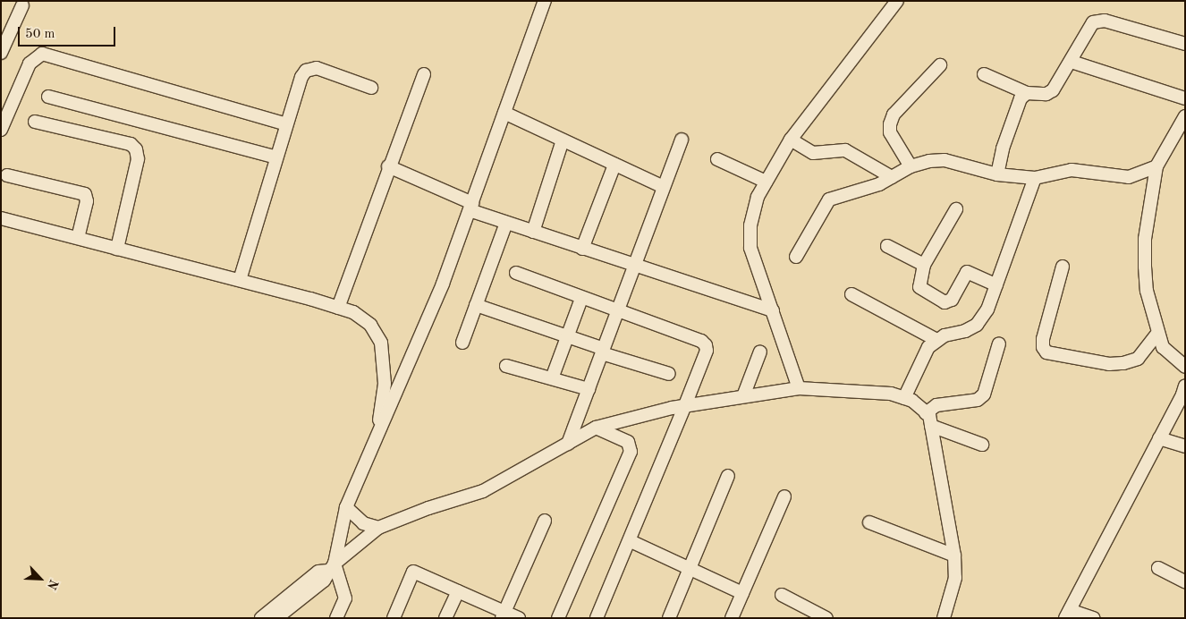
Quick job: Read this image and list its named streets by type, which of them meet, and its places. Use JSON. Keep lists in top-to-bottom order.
{
  "scale_bar": "50 m",
  "north": "bottom right"
}
